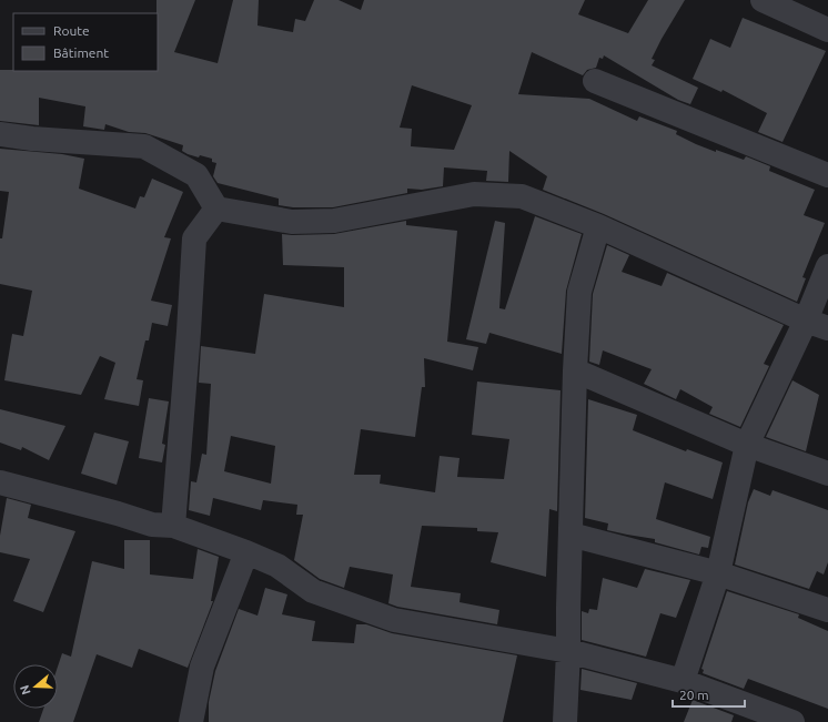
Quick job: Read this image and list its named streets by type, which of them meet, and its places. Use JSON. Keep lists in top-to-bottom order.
{
  "legend": ["Route", "Bâtiment"],
  "scale_bar": "20 m",
  "north": "left"
}
